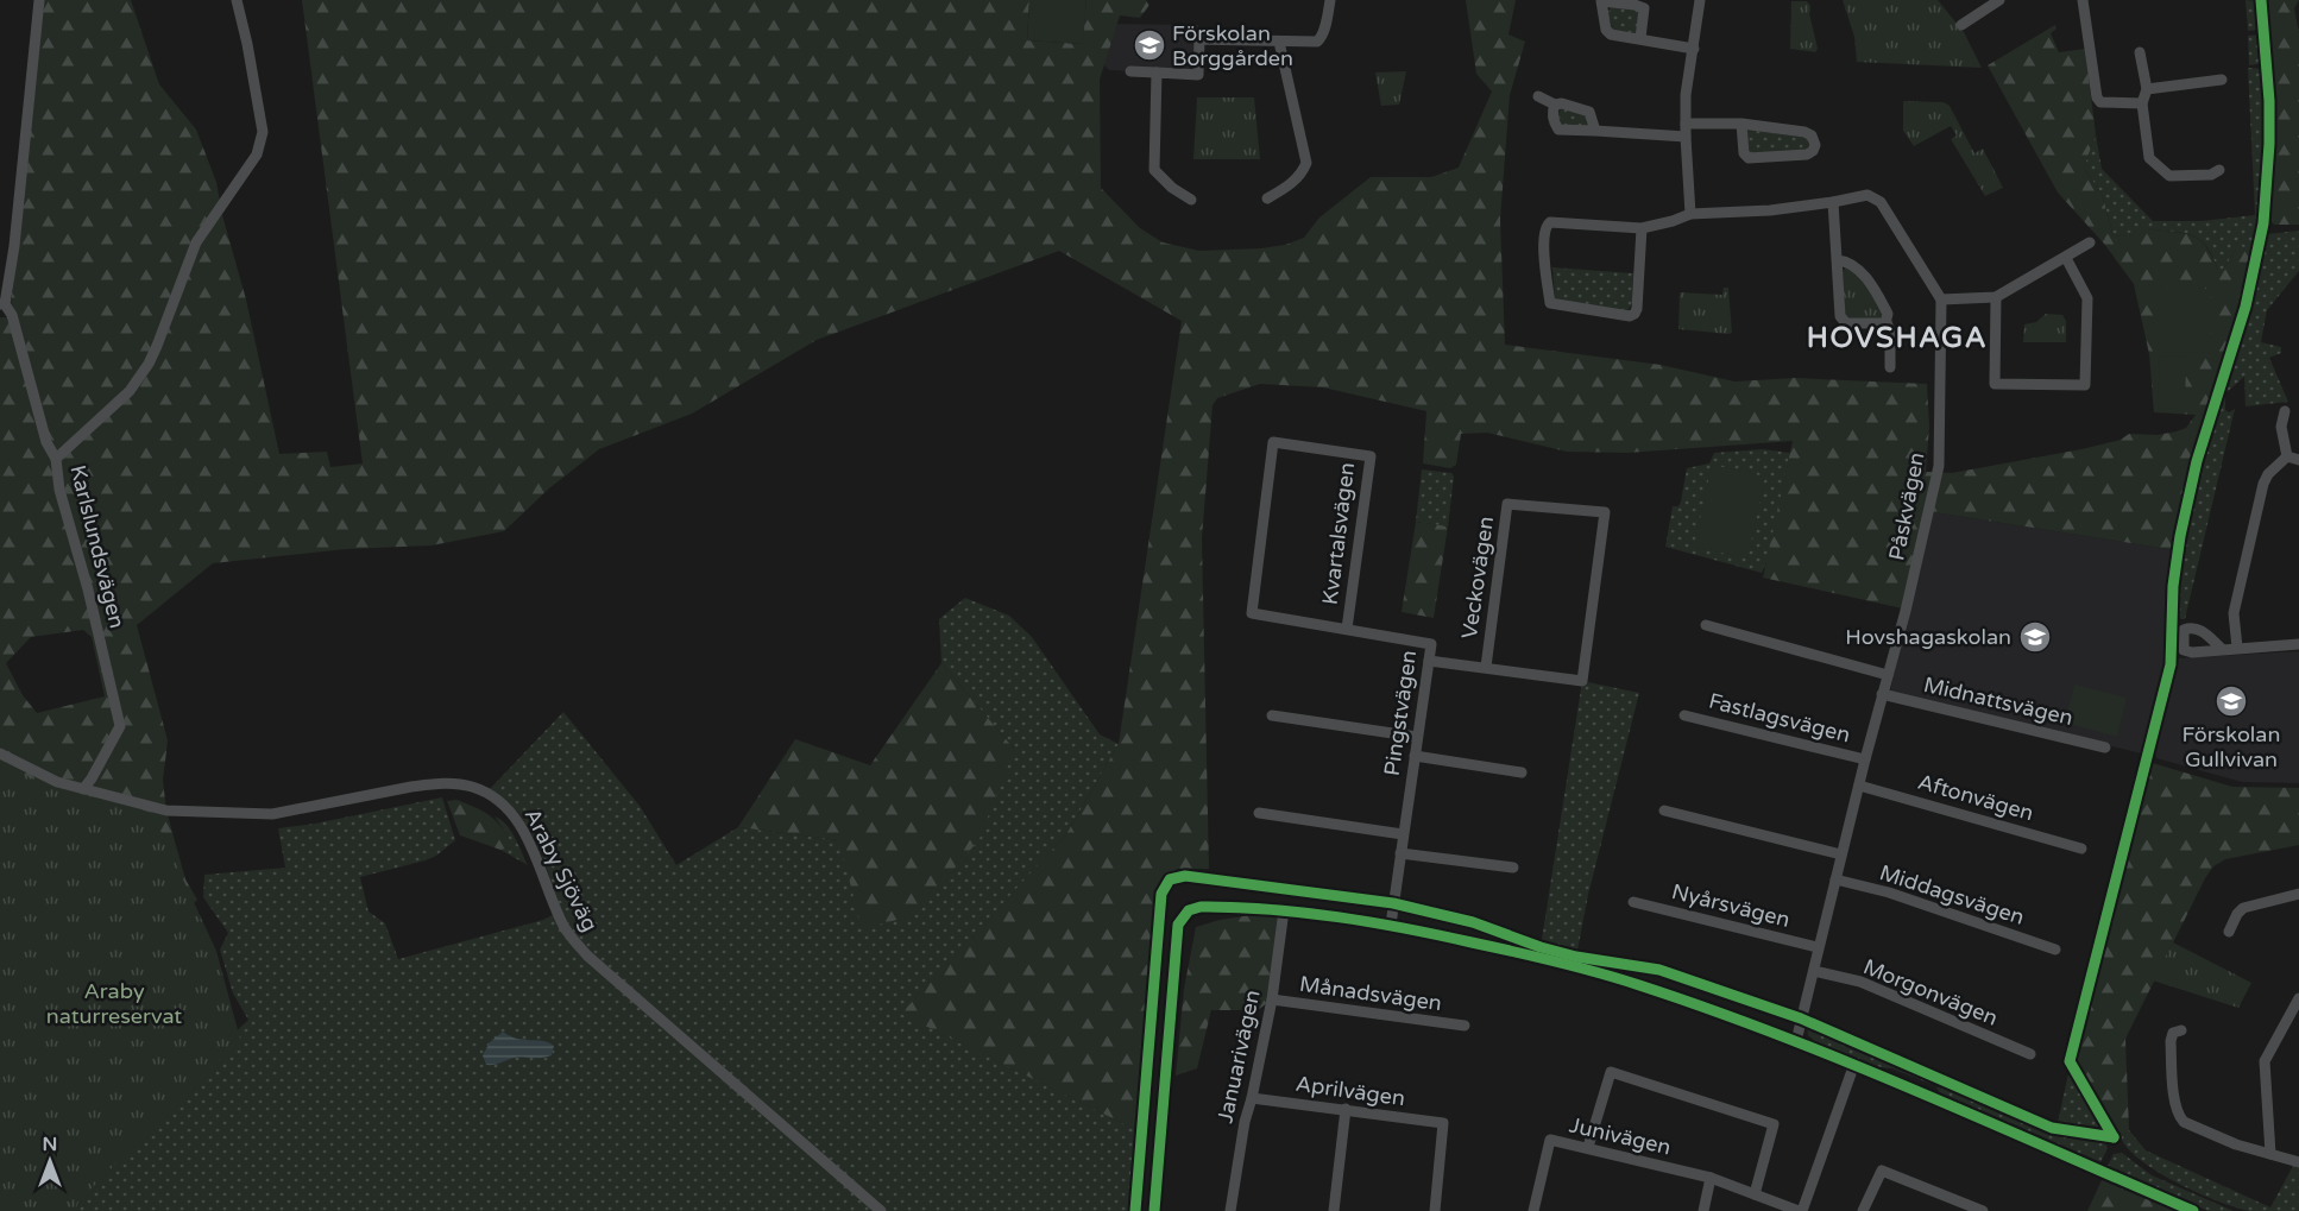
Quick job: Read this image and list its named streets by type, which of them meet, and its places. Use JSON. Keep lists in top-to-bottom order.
{
  "streets": {
    "street": [
      "Påskvägen",
      "Kvartalsvägen",
      "Karlslundsvägen",
      "Veckovägen",
      "Midnattsvägen",
      "Pingstvägen",
      "Fastlagsvägen",
      "Aftonvägen",
      "Araby Sjöväg",
      "Middagsvägen",
      "Nyårsvägen",
      "Morgonvägen",
      "Månadsvägen",
      "Januarivägen",
      "Aprilvägen",
      "Junivägen"
    ]
  },
  "crossings": [
    ["Påskvägen", "Midnattsvägen"],
    ["Påskvägen", "Fastlagsvägen"],
    ["Påskvägen", "Aftonvägen"],
    ["Påskvägen", "Middagsvägen"],
    ["Påskvägen", "Nyårsvägen"],
    ["Påskvägen", "Morgonvägen"],
    ["Kvartalsvägen", "Pingstvägen"],
    ["Karlslundsvägen", "Araby Sjöväg"],
    ["Månadsvägen", "Januarivägen"],
    ["Januarivägen", "Aprilvägen"]
  ],
  "districts": ["HOVSHAGA"],
  "parks": ["Araby naturreservat"],
  "places": {
    "school or university": ["Förskolan Borggården", "Hovshagaskolan", "Förskolan Gullvivan"]
  },
  "north": "top"
}
